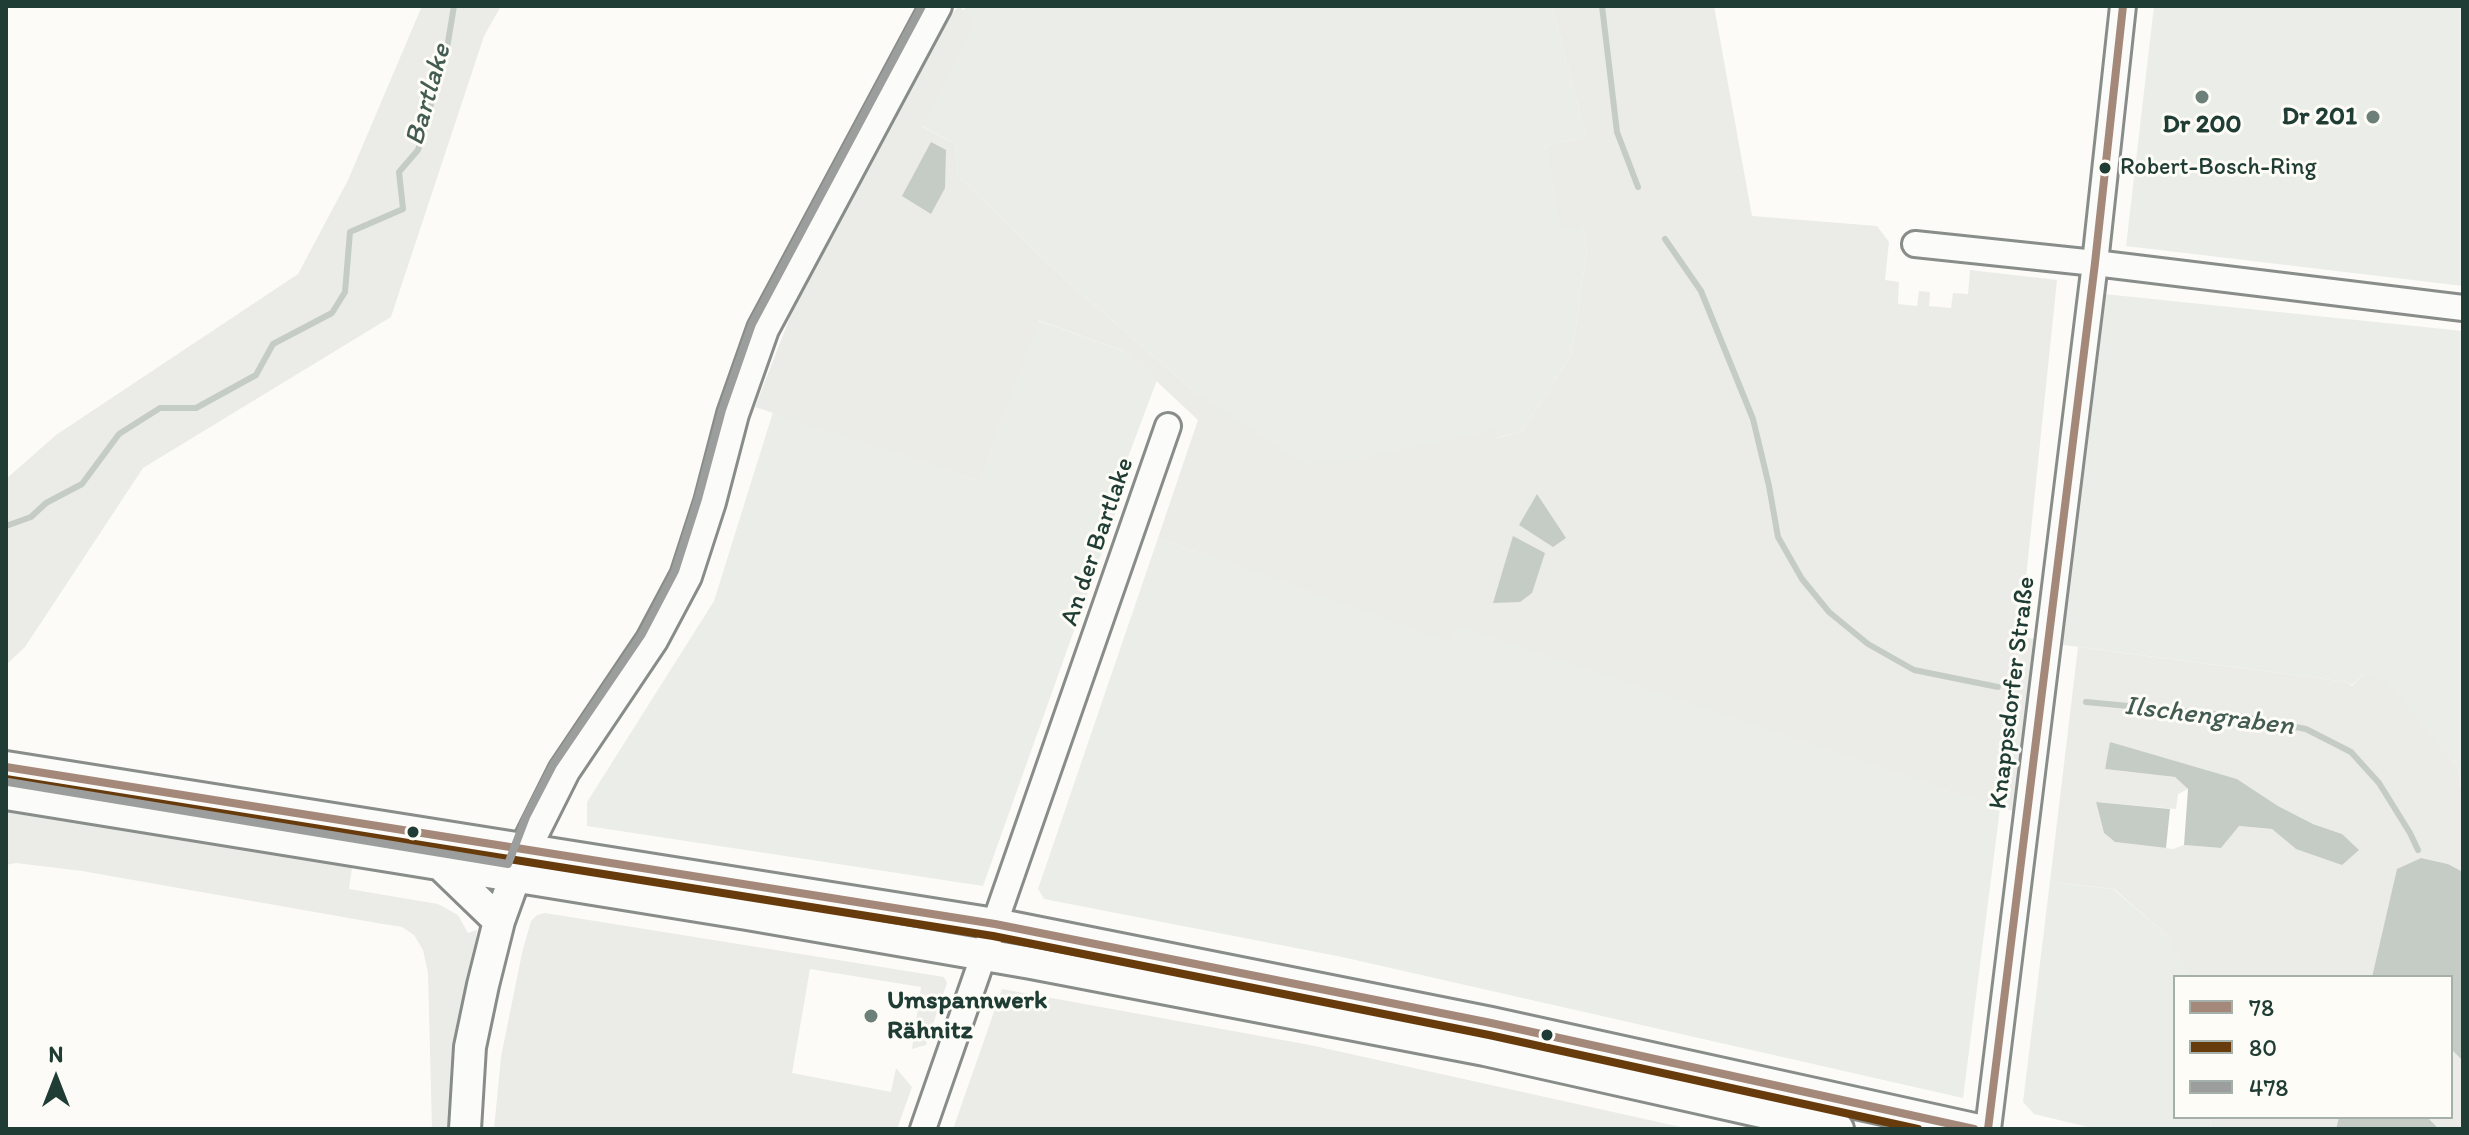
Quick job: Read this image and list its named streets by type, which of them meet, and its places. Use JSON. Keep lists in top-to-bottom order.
{
  "streets": {
    "street": ["An der Bartlake", "Knappsdorfer Straße"]
  },
  "water": ["Bartlake", "Ilschengraben"],
  "places": [
    "Dr 200",
    "Dr 201",
    "Robert-Bosch-Ring",
    "Umspannwerk Rähnitz"
  ],
  "lines": ["transit line 78", "transit line 478", "transit line 80"],
  "legend": ["78", "80", "478"],
  "north": "top"
}
